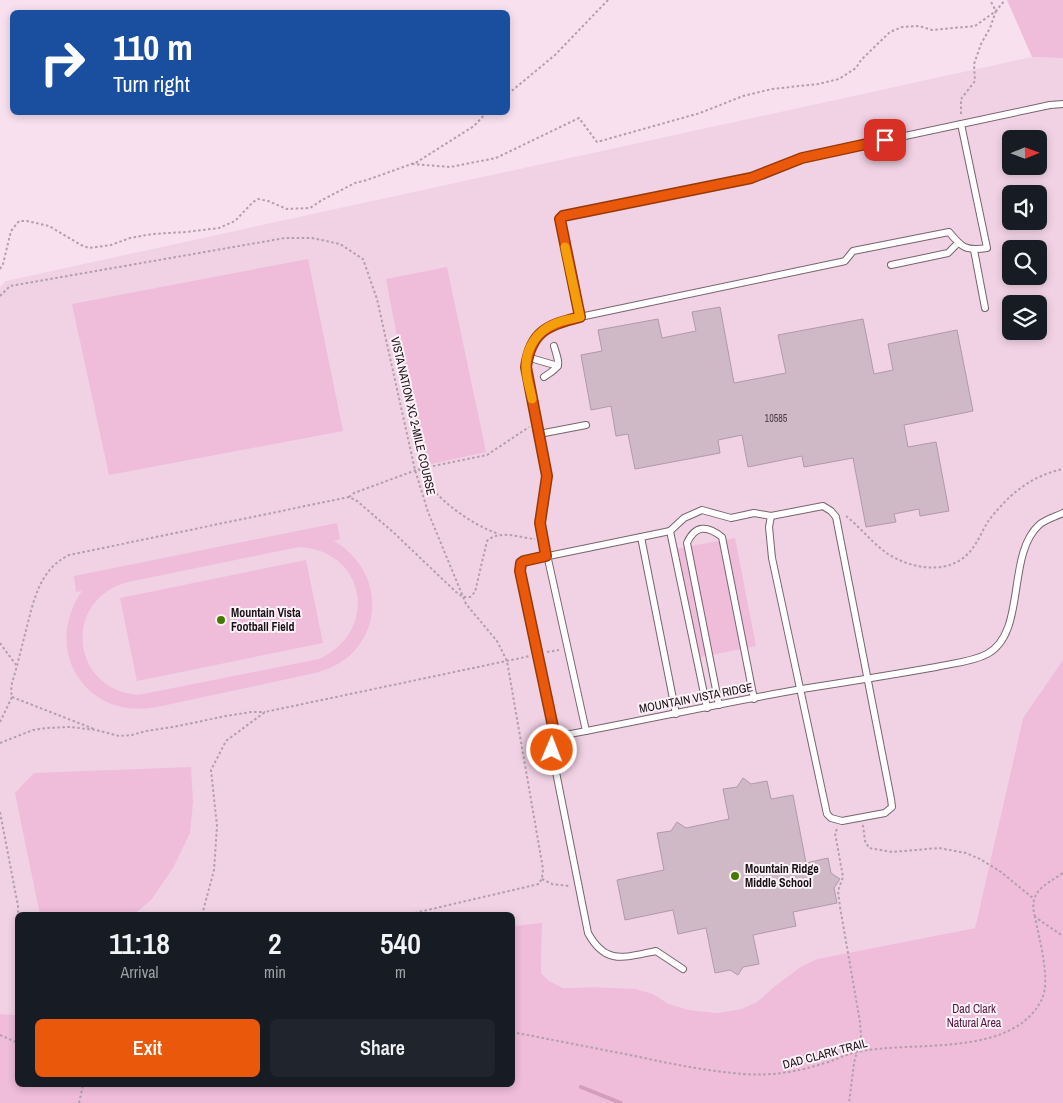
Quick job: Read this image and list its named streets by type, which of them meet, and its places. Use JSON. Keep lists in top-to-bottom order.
{
  "streets": {
    "lane": ["MOUNTAIN VISTA RIDGE"],
    "path": ["VISTA NATION XC 2-MILE COURSE", "DAD CLARK TRAIL"]
  },
  "parks": ["Dad Clark Natural Area"],
  "places": ["Mountain Vista Football Field", "Mountain Ridge Middle School"],
  "house_numbers": ["10585"],
  "north": "right",
  "page": {
    "turn": ["110 m", "Turn right"],
    "eta": [
      "11:18",
      "Arrival",
      "2",
      "min",
      "540",
      "m"
    ],
    "buttons": ["Exit", "Share"]
  }
}
